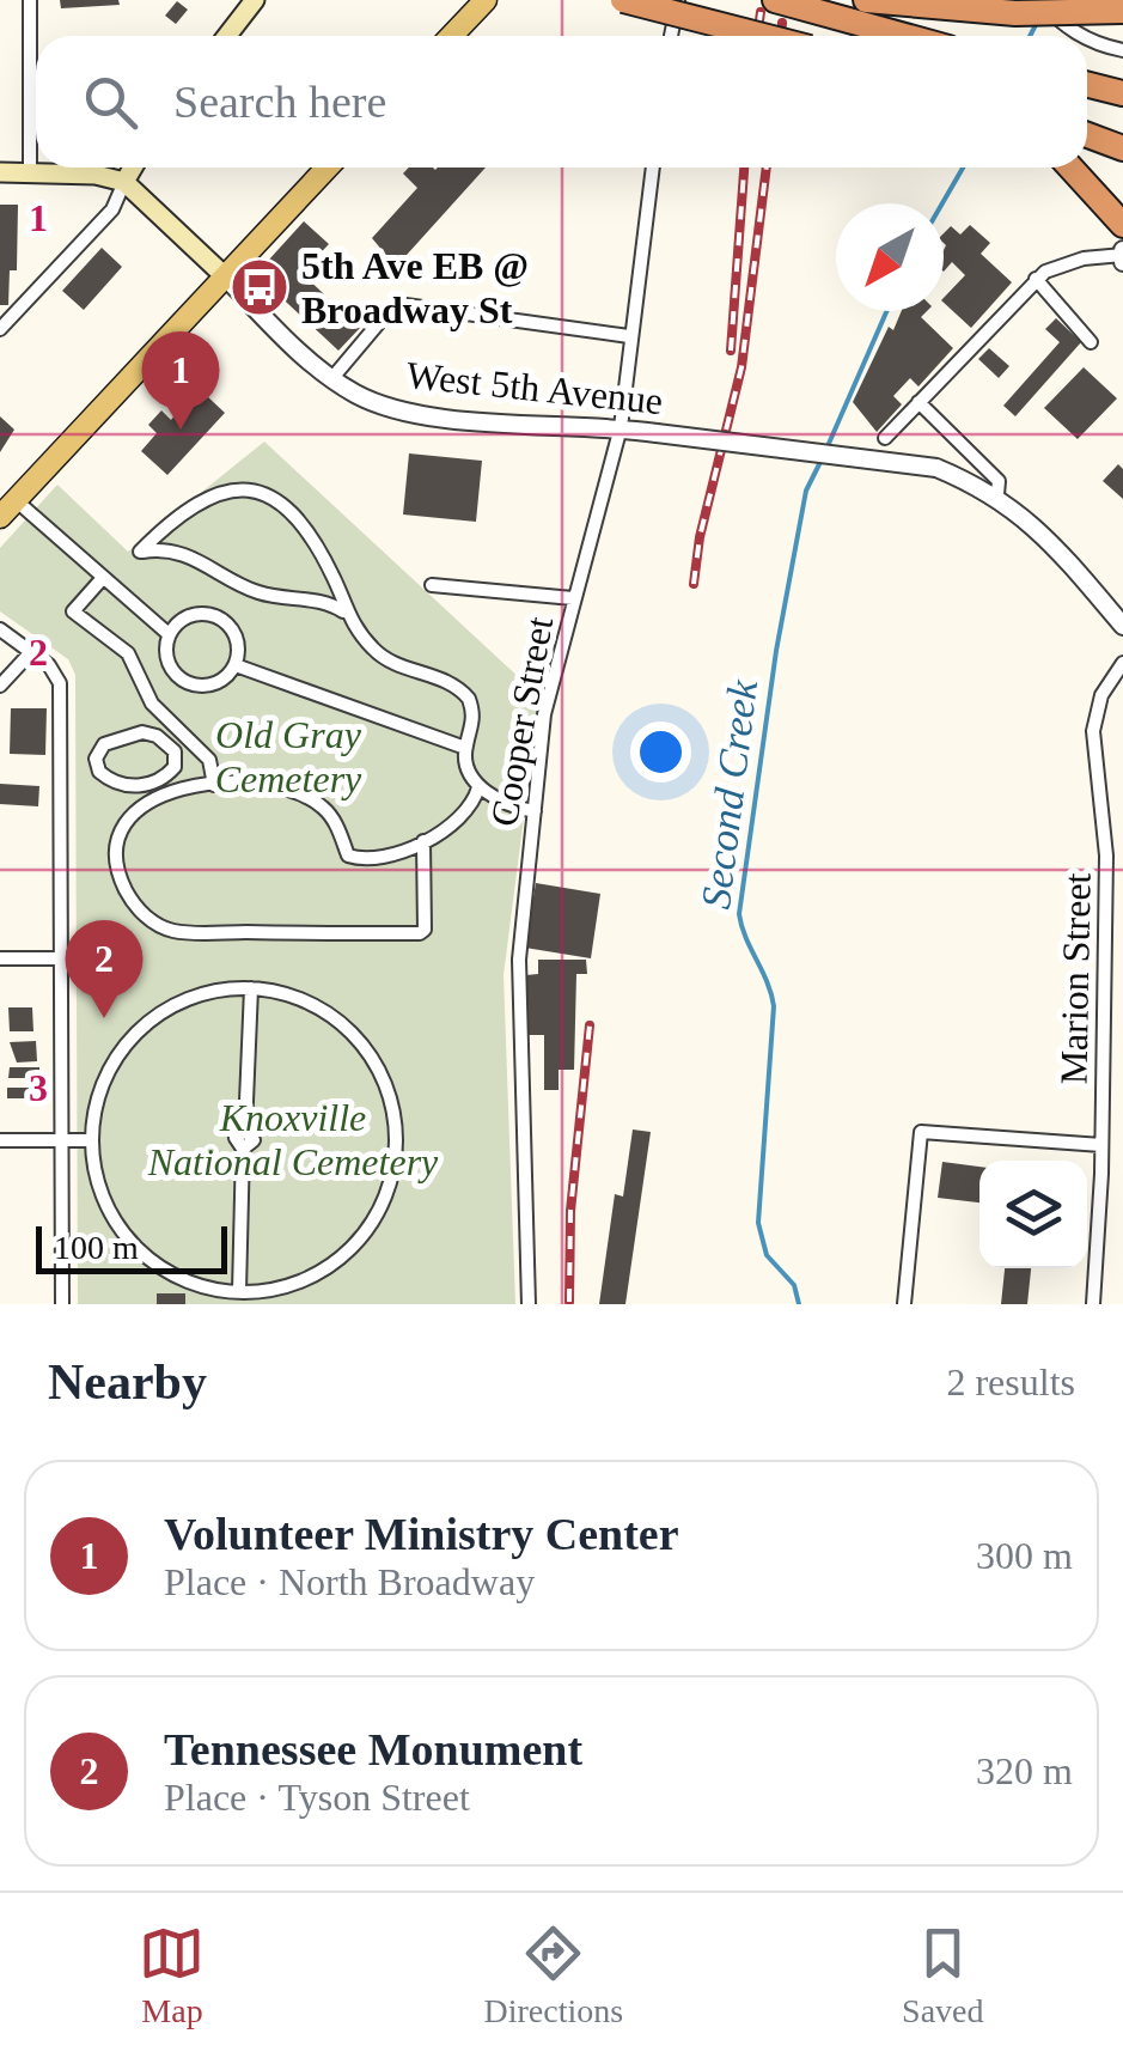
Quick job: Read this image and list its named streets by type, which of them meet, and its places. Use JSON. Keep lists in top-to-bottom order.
{
  "streets": {
    "main road": ["West 5th Avenue"],
    "street": ["Cooper Street", "Marion Street"]
  },
  "crossings": [
    ["West 5th Avenue", "Cooper Street"]
  ],
  "water": ["Second Creek"],
  "parks": ["Old Gray Cemetery", "Knoxville National Cemetery"],
  "places": {
    "bus stop": ["5th Ave EB @ Broadway St"]
  },
  "scale_bar": "100 m",
  "north": "bottom left",
  "page": {
    "search": "Search here",
    "pins": ["1", "2"],
    "scale": "100 m",
    "heading": ["Nearby", "2 results"],
    "list": [
      {
        "mark": "1",
        "name": "Volunteer Ministry Center",
        "note": "Place · North Broadway",
        "value": "300 m"
      },
      {
        "mark": "2",
        "name": "Tennessee Monument",
        "note": "Place · Tyson Street",
        "value": "320 m"
      }
    ],
    "nav": ["Map", "Directions", "Saved"]
  },
  "grid": {
    "rows": ["1", "2", "3"]
  }
}
